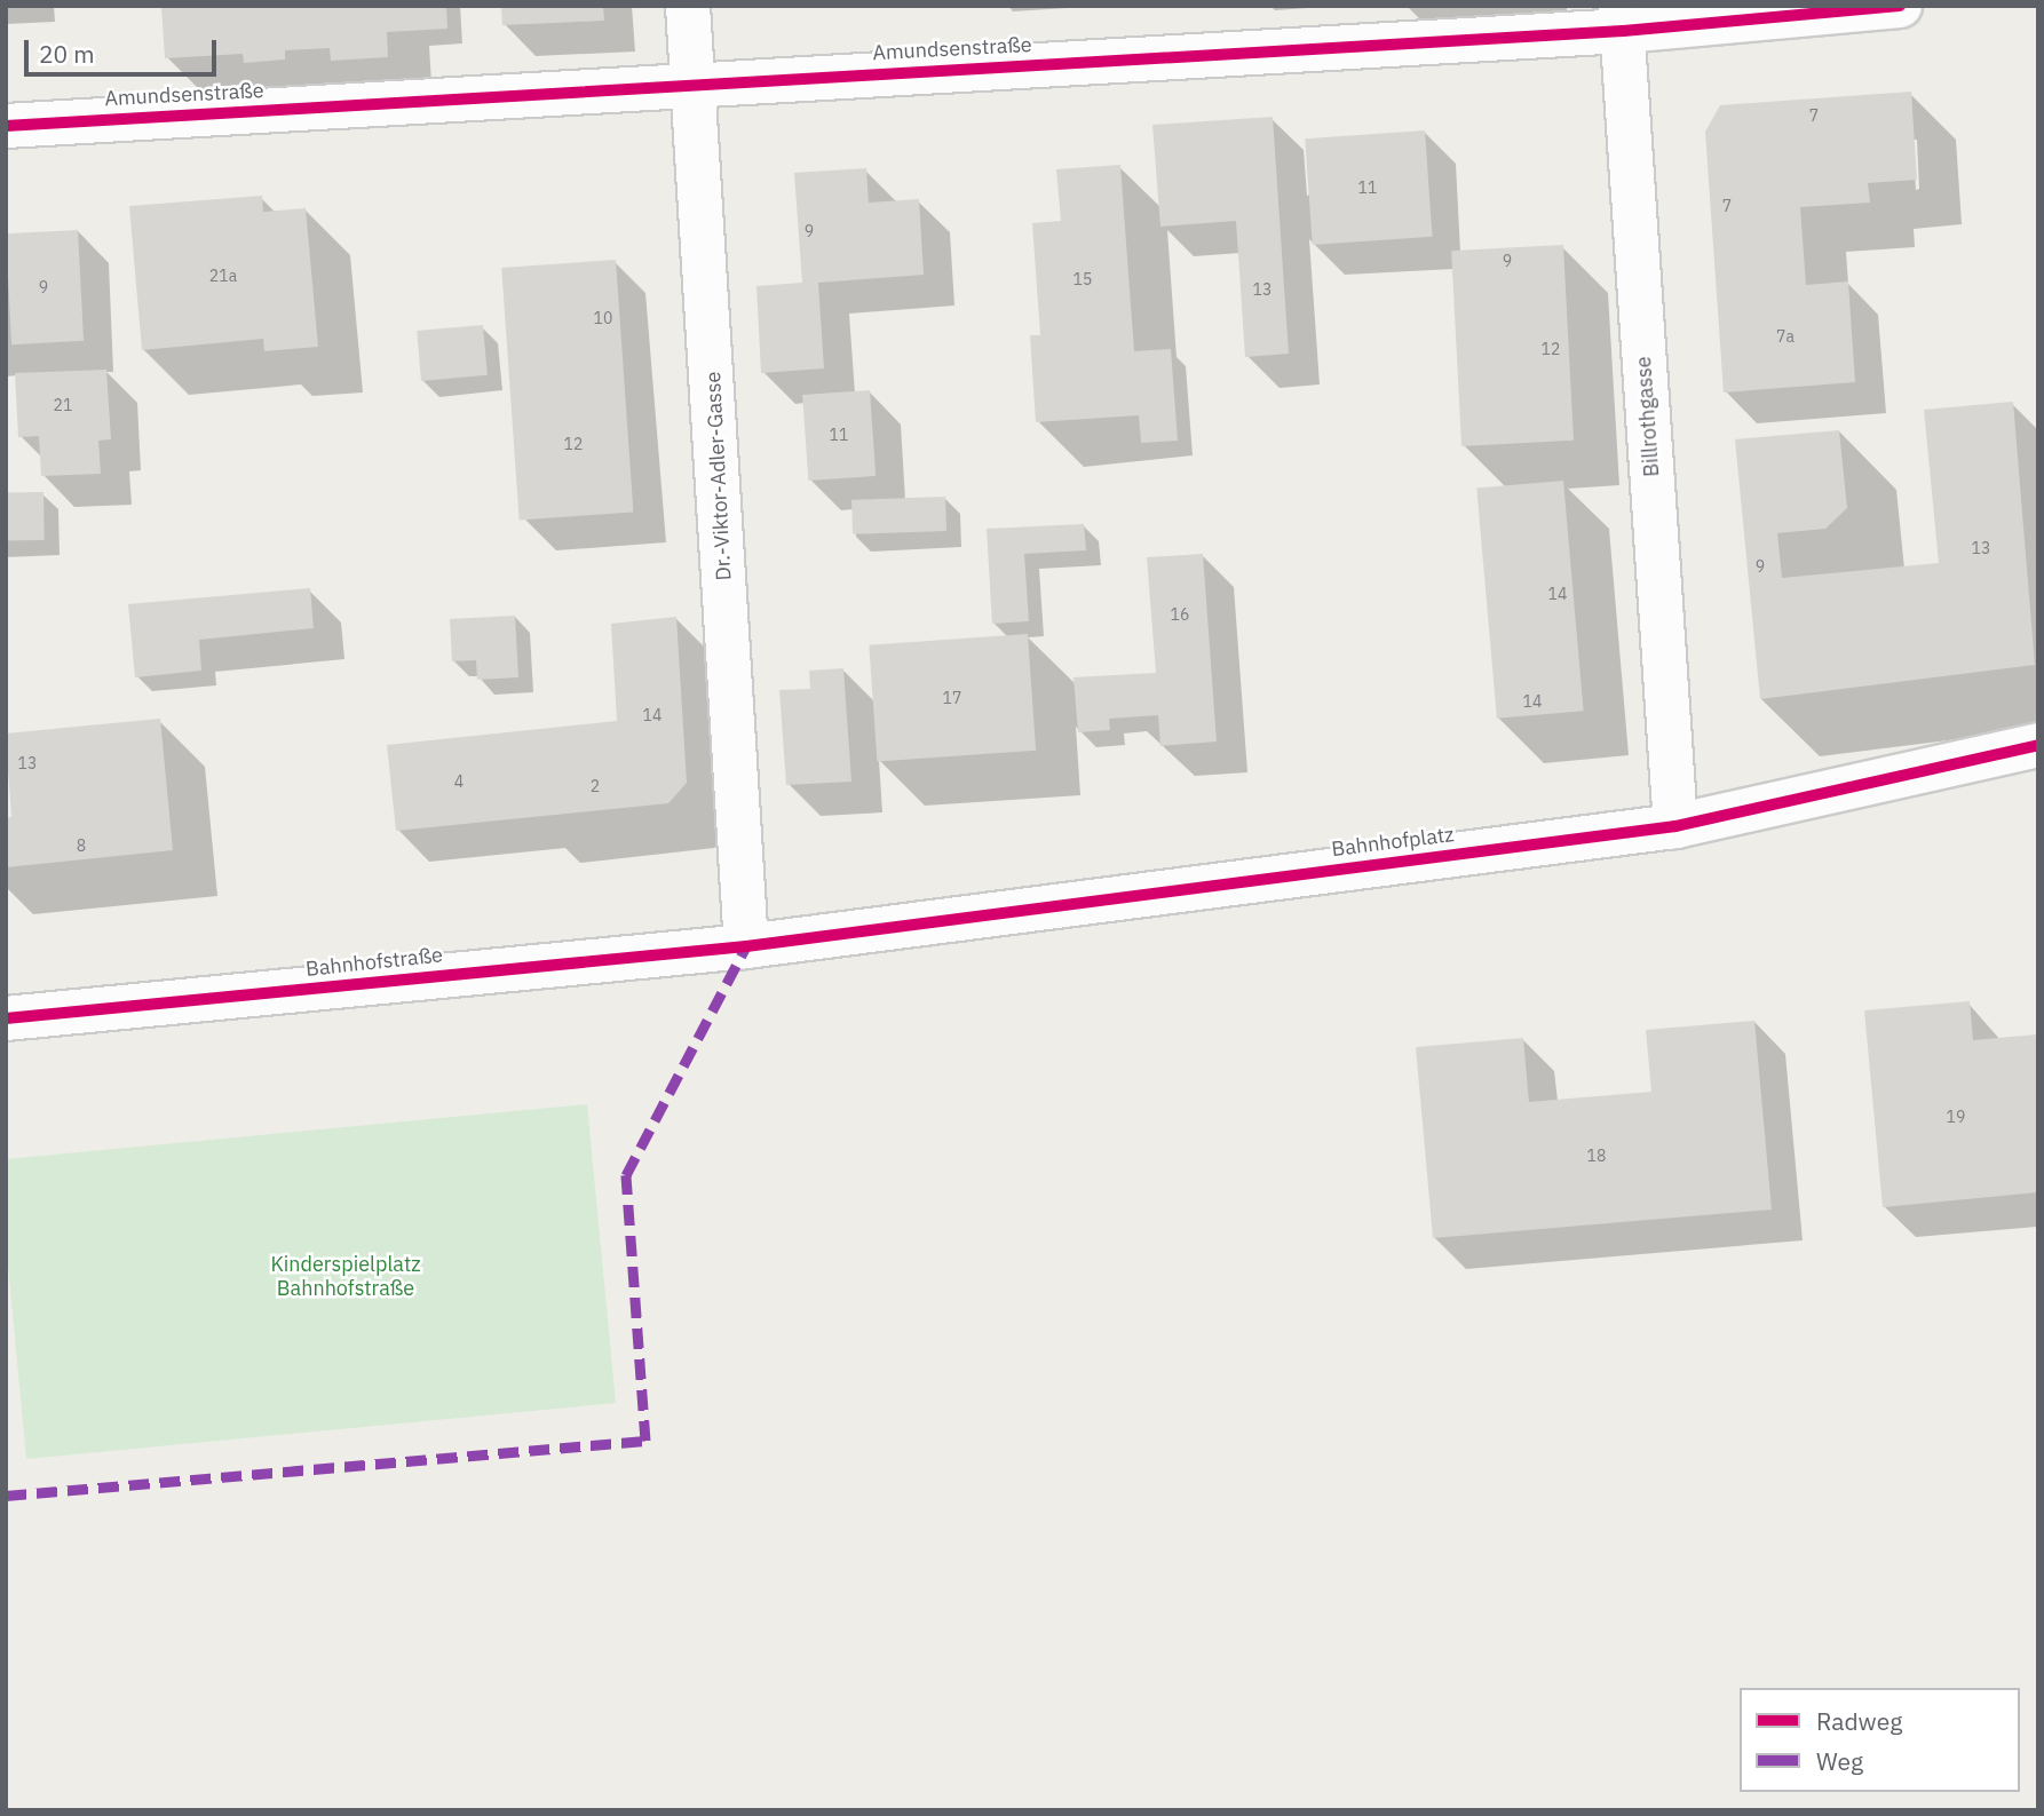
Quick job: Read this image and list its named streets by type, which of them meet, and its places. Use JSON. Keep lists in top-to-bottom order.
{
  "streets": {
    "street": [
      "Amundsenstraße",
      "Billrothgasse",
      "Dr.-Viktor-Adler-Gasse",
      "Bahnhofplatz",
      "Bahnhofstraße"
    ]
  },
  "crossings": [
    ["Amundsenstraße", "Billrothgasse"],
    ["Amundsenstraße", "Dr.-Viktor-Adler-Gasse"],
    ["Billrothgasse", "Bahnhofplatz"],
    ["Dr.-Viktor-Adler-Gasse", "Bahnhofplatz"],
    ["Dr.-Viktor-Adler-Gasse", "Bahnhofstraße"],
    ["Bahnhofplatz", "Bahnhofstraße"]
  ],
  "parks": ["Kinderspielplatz Bahnhofstraße"],
  "house_numbers": [
    "7",
    "11",
    "7",
    "9",
    "9",
    "21a",
    "15",
    "9",
    "13",
    "10",
    "7a",
    "12",
    "21",
    "11",
    "12",
    "13",
    "9",
    "14",
    "16",
    "17",
    "14",
    "14",
    "13",
    "4",
    "2",
    "8",
    "19",
    "18"
  ],
  "legend": ["Radweg", "Weg"],
  "scale_bar": "20 m"
}
